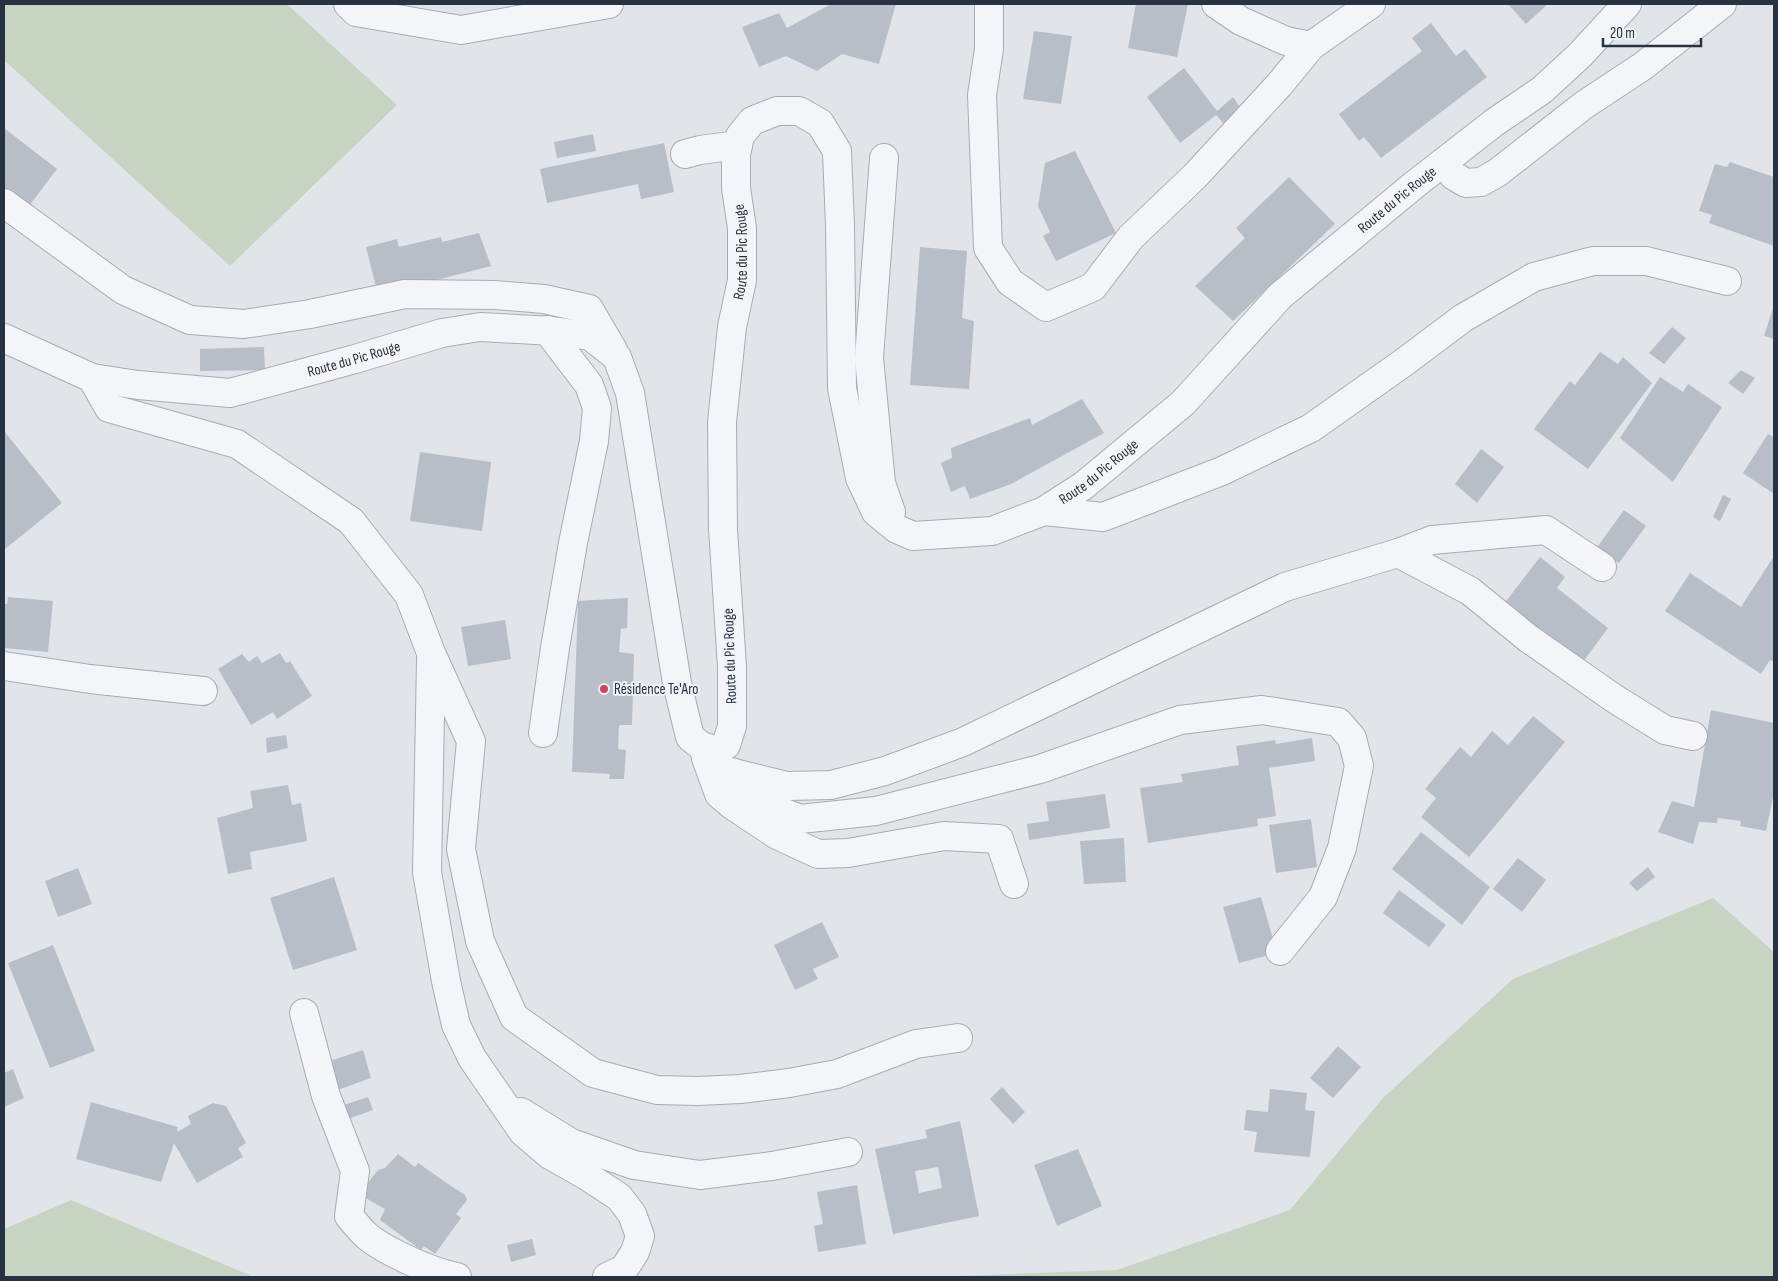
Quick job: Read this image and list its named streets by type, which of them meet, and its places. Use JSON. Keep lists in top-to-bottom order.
{
  "streets": {
    "street": ["Route du Pic Rouge"]
  },
  "places": ["Résidence Te'Aro"],
  "scale_bar": "20 m"
}
